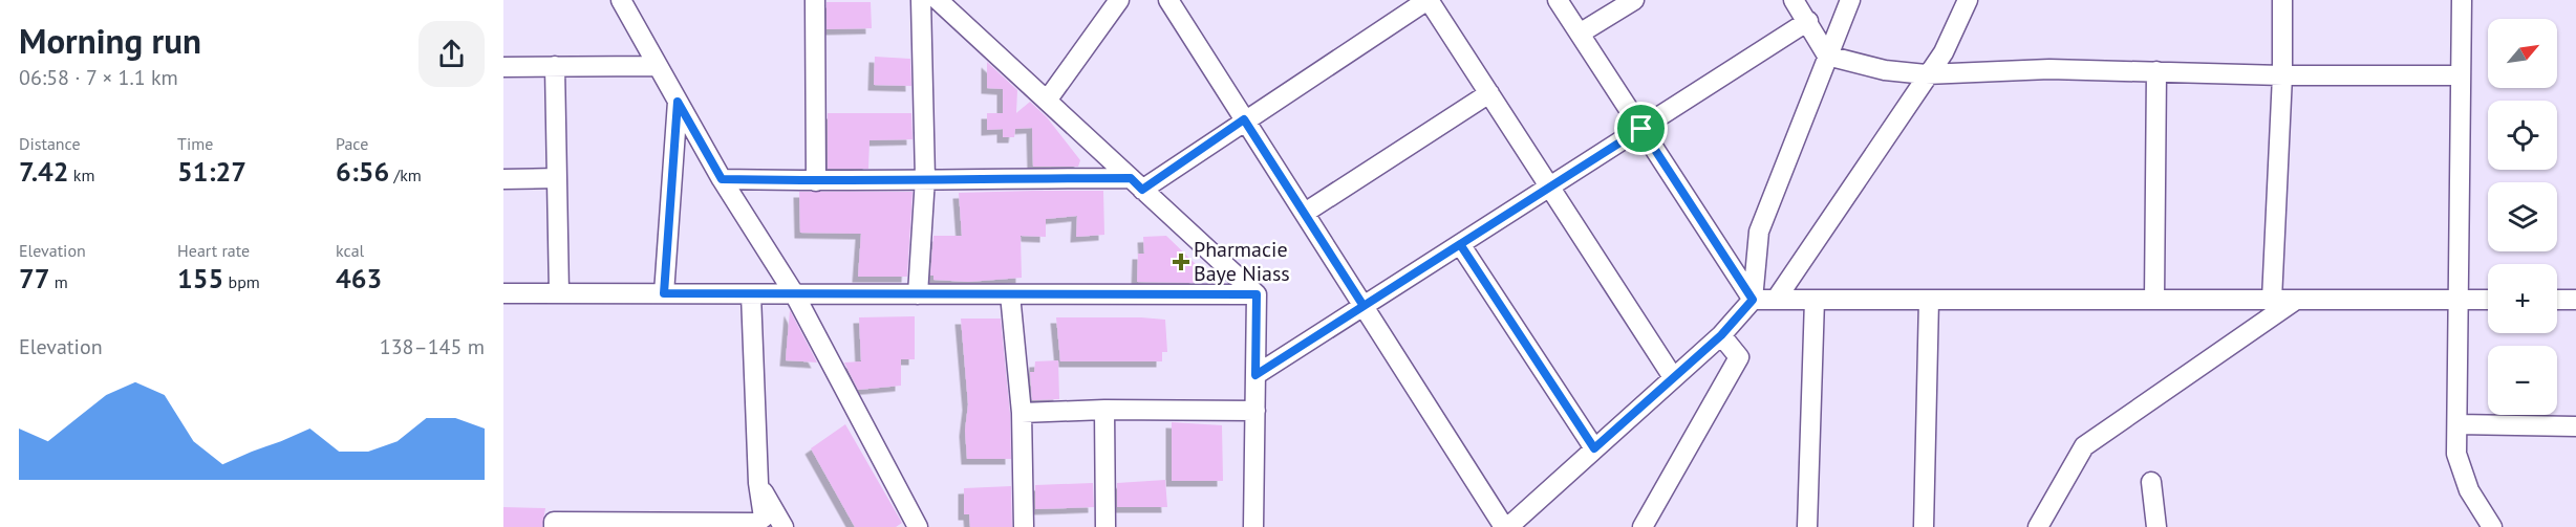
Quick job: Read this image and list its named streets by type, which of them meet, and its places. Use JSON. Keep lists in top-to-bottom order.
{
  "places": {
    "health": ["Pharmacie Baye Niass"]
  },
  "north": "top right",
  "page": {
    "heading": ["Morning run", "06:58 · 7 × 1.1 km"],
    "map_buttons": ["+", "−"],
    "stats": [
      ["Distance", "7.42 km"],
      ["Time", "51:27"],
      ["Pace", "6:56 /km"],
      ["Elevation", "77 m"],
      ["Heart rate", "155 bpm"],
      ["kcal", "463"]
    ],
    "chart": ["Elevation", "138–145 m"]
  }
}
